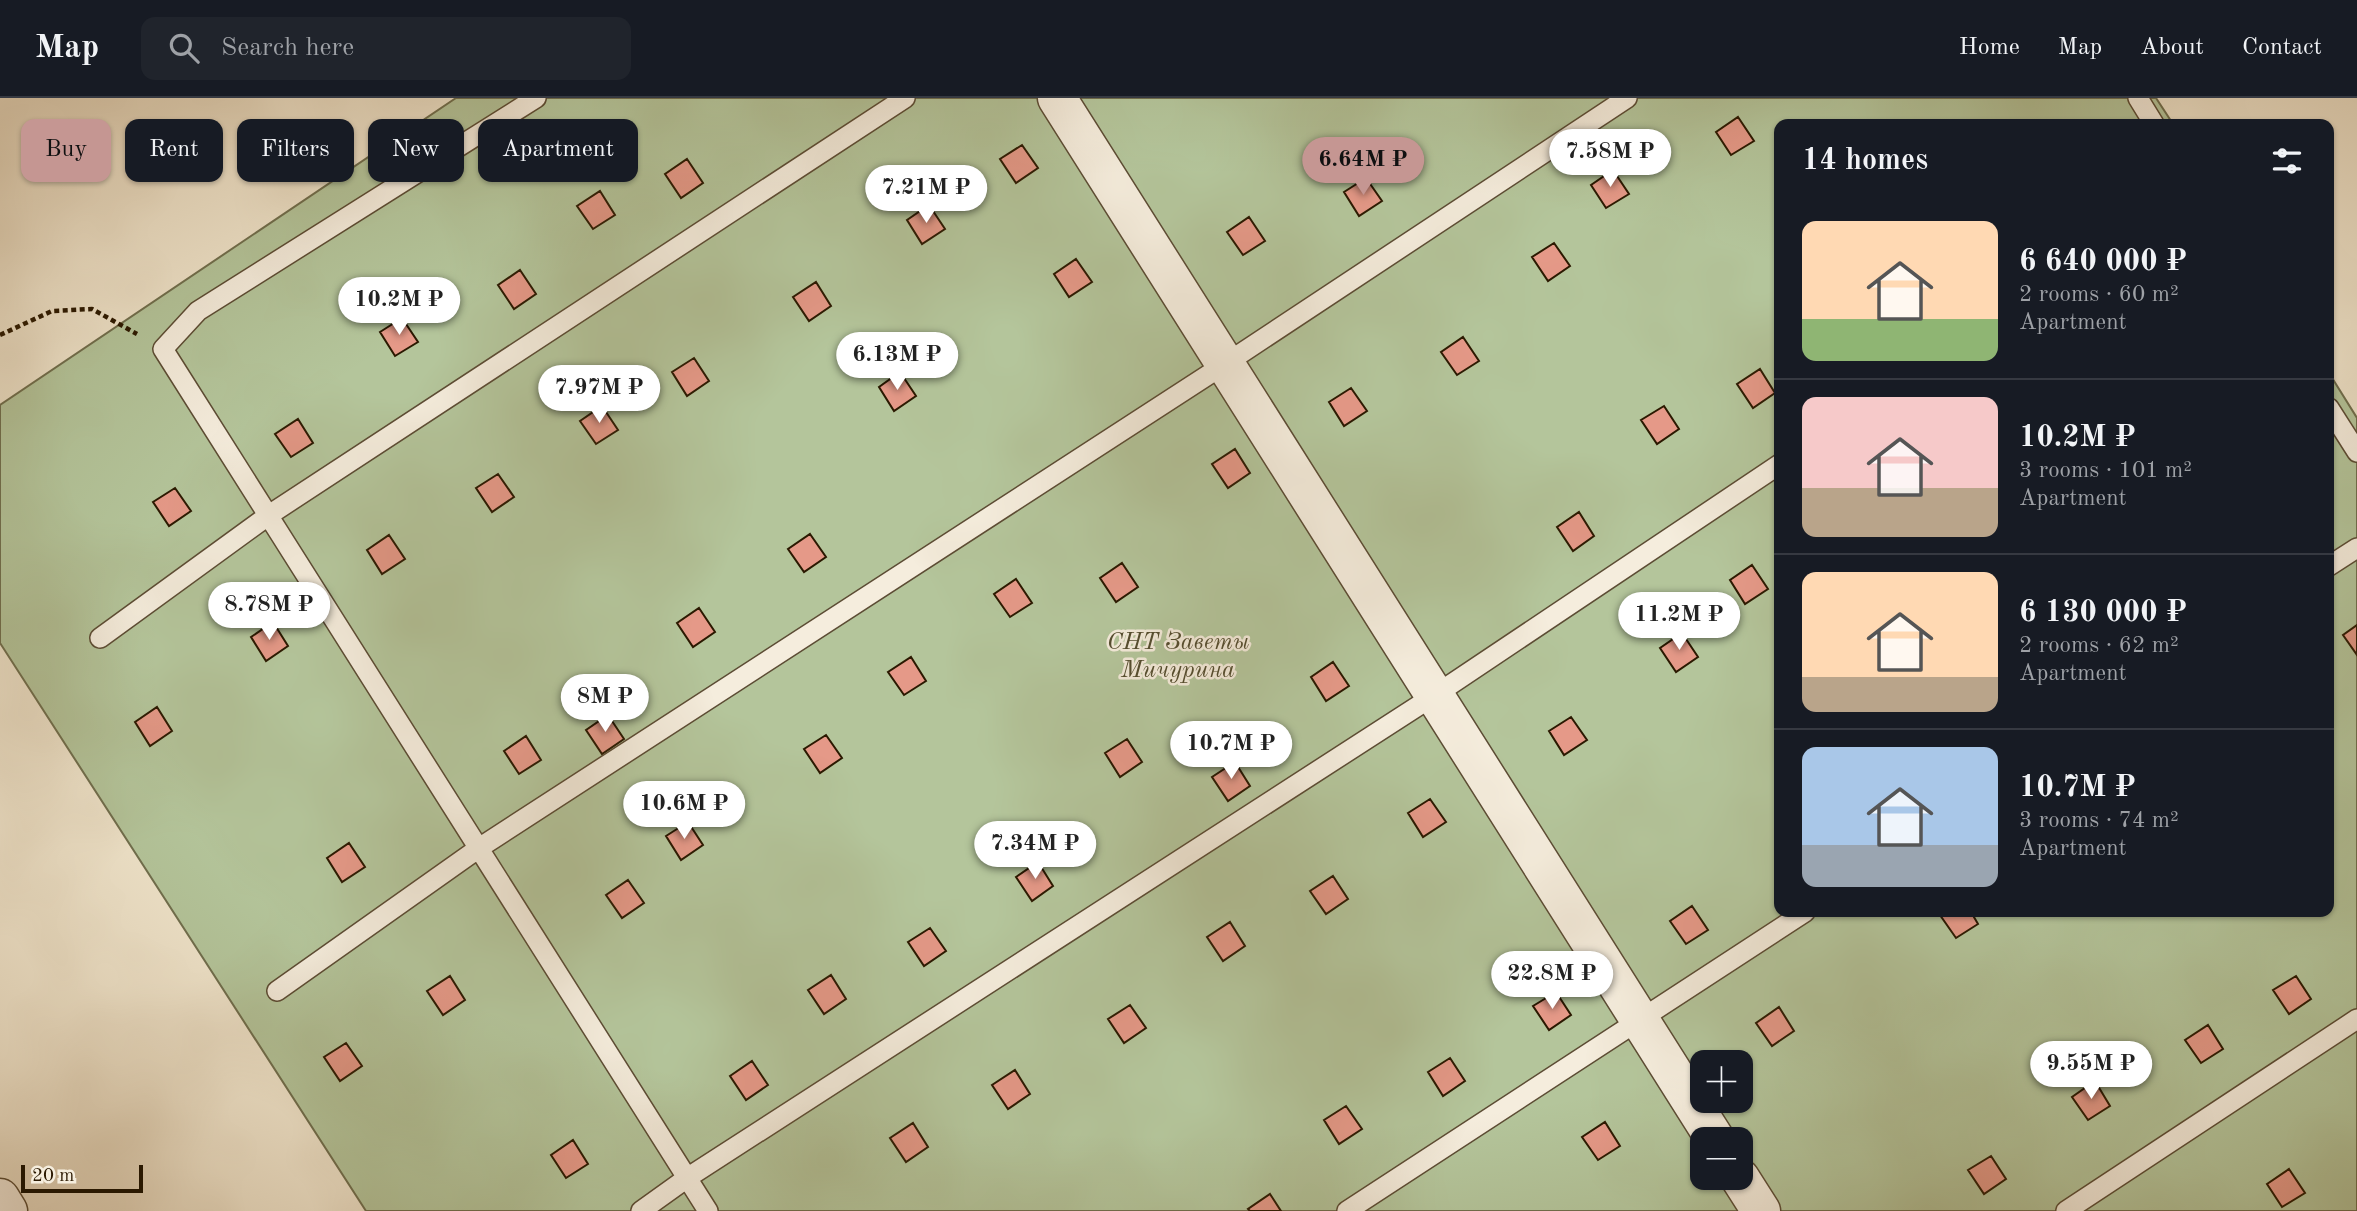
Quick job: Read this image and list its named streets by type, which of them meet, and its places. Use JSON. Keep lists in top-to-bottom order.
{
  "parks": ["СНТ Заветы Мичурина"],
  "scale_bar": "20 m",
  "page": {
    "header": "Map",
    "search": "Search here",
    "nav": [
      "Home",
      "Map",
      "About",
      "Contact"
    ],
    "chip": [
      "Buy",
      "Rent",
      "Filters",
      "New",
      "Apartment"
    ],
    "heading": "14 homes",
    "price": [
      "7.58M ₽",
      "6.64M ₽",
      "7.21M ₽",
      "10.2M ₽",
      "6.13M ₽",
      "7.97M ₽",
      "8.78M ₽",
      "11.2M ₽",
      "8M ₽",
      "10.7M ₽",
      "10.6M ₽",
      "7.34M ₽",
      "22.8M ₽",
      "9.55M ₽"
    ],
    "list": [
      {
        "name": "6 640 000 ₽",
        "note": "2 rooms · 60 m² · Apartment"
      },
      {
        "name": "10.2M ₽",
        "note": "3 rooms · 101 m² · Apartment"
      },
      {
        "name": "6 130 000 ₽",
        "note": "2 rooms · 62 m² · Apartment"
      },
      {
        "name": "10.7M ₽",
        "note": "3 rooms · 74 m² · Apartment"
      }
    ],
    "map_buttons": ["+", "−"],
    "scale": "20 m"
  }
}
